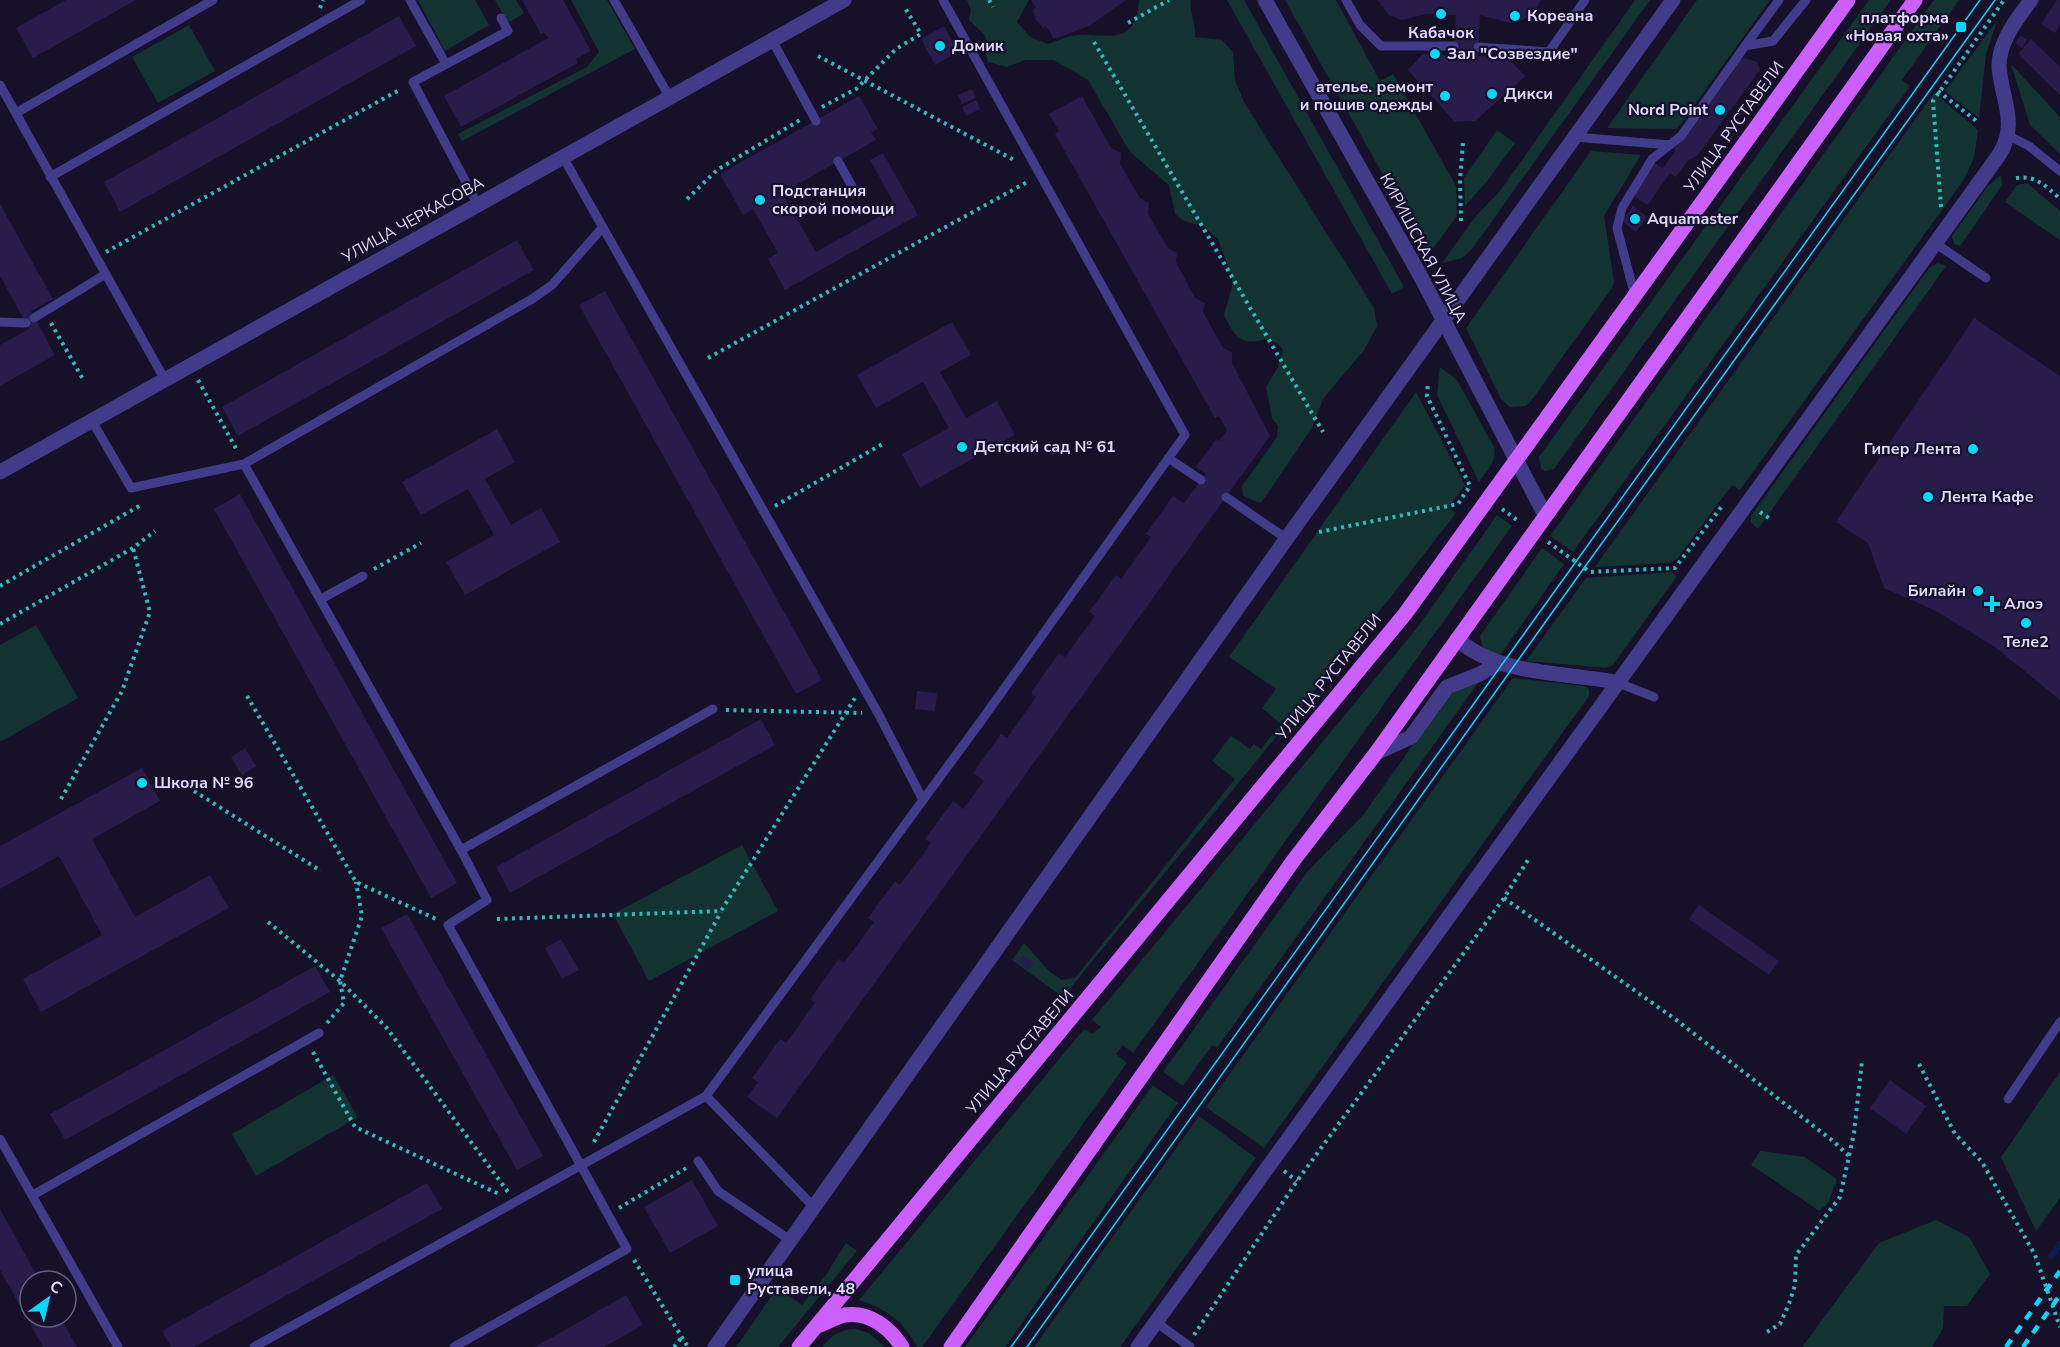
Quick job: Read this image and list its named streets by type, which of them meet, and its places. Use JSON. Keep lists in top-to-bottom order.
{
  "streets": {
    "main road": ["УЛИЦА РУСТАВЕЛИ"],
    "street": ["УЛИЦА ЧЕРКАСОВА", "КИРИШСКАЯ УЛИЦА"]
  },
  "crossings": [
    ["УЛИЦА РУСТАВЕЛИ", "КИРИШСКАЯ УЛИЦА"]
  ],
  "places": {
    "other": [
      "Кабачок",
      "Кореана",
      "Домик",
      "Зал \"Созвездие\"",
      "Дикси",
      "ателье. ремонт и пошив одежды",
      "Nord Point",
      "Подстанция скорой помощи",
      "Aquamaster",
      "Детский сад № 61",
      "Гипер Лента",
      "Лента Кафе",
      "Билайн",
      "Теле2",
      "Школа № 96"
    ],
    "transit": ["платформа «Новая охта»", "улица Руставели, 48"],
    "health": ["Алоэ"]
  },
  "north": "top right"
}
